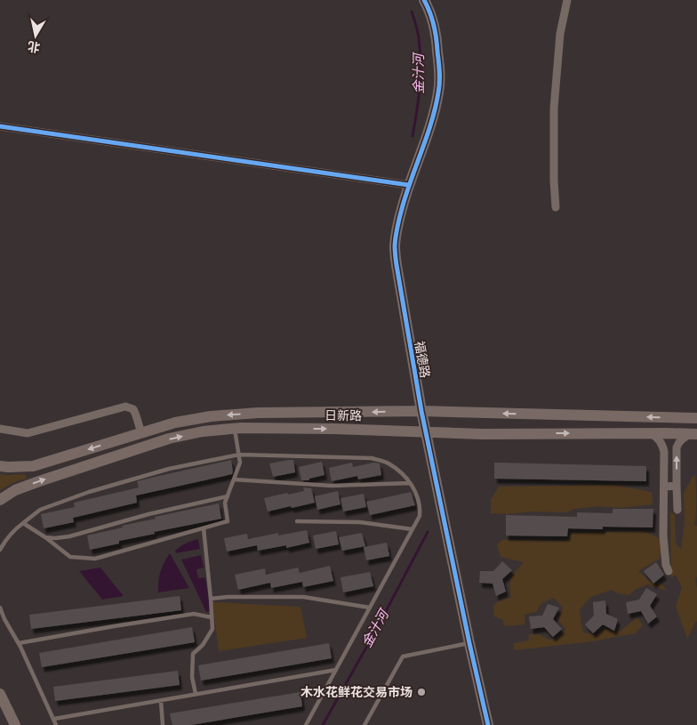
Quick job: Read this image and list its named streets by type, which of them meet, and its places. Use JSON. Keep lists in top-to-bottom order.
{
  "streets": {
    "main road": ["福德路", "日新路"]
  },
  "crossings": [
    ["福德路", "日新路"]
  ],
  "water": ["金汁河"],
  "places": ["木水花鲜花交易市场"],
  "north": "bottom"
}
